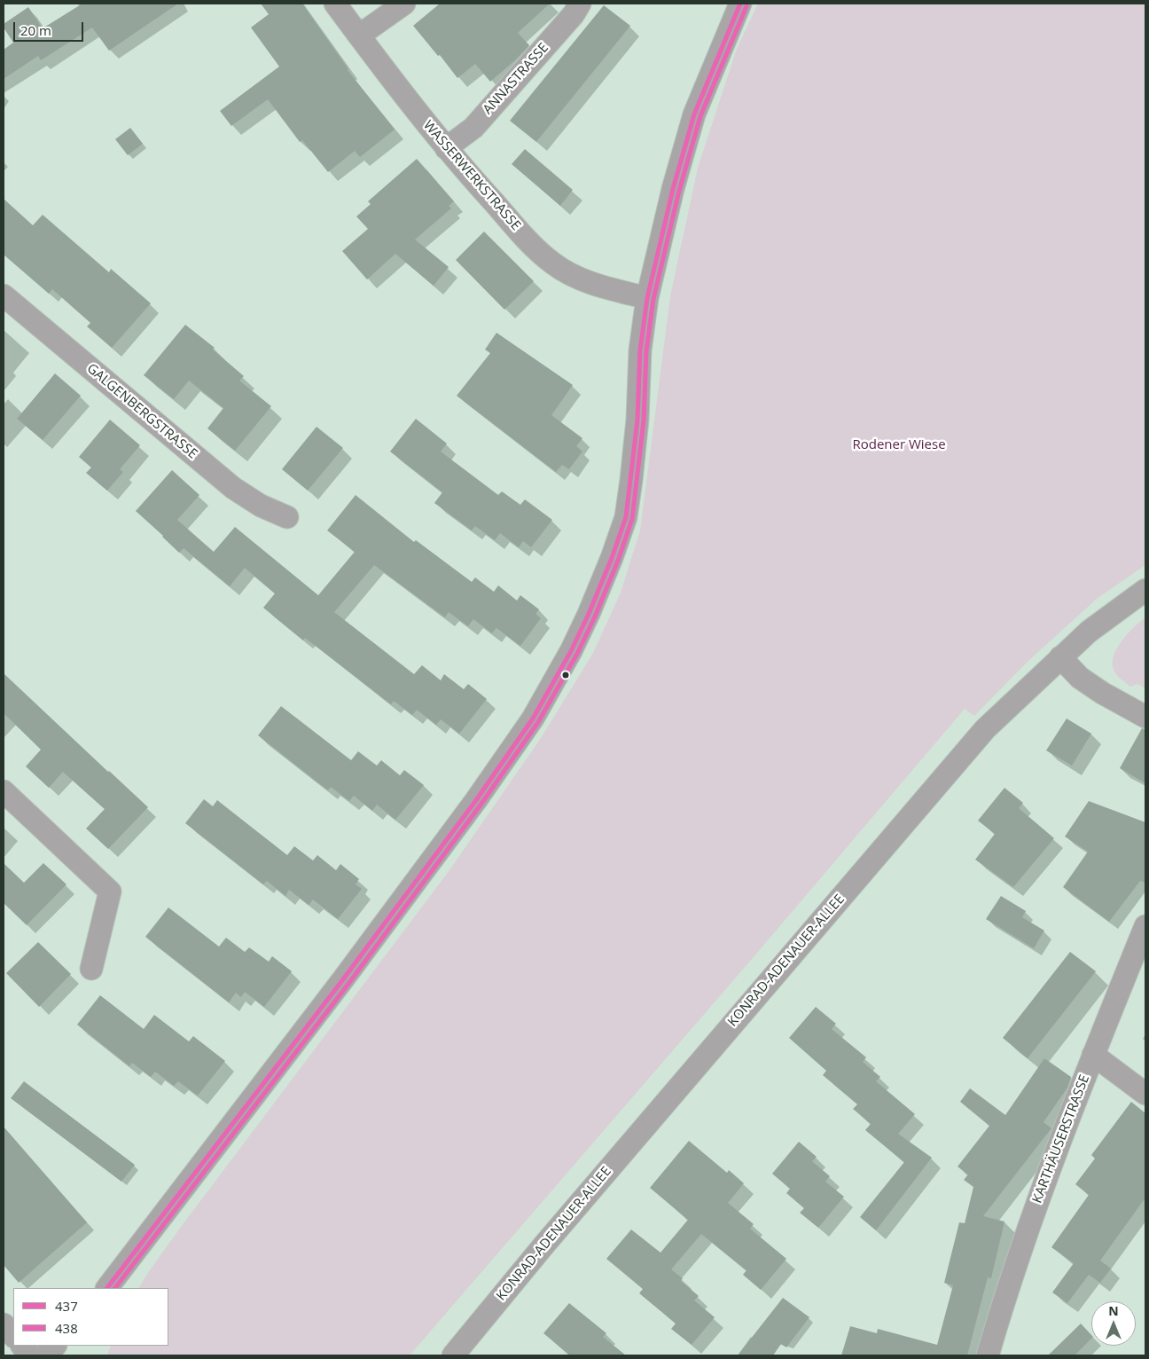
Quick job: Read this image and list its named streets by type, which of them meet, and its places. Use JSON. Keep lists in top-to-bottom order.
{
  "streets": {
    "street": [
      "ANNASTRASSE",
      "WASSERWERKSTRASSE",
      "GALGENBERGSTRASSE",
      "KONRAD-ADENAUER-ALLEE",
      "KARTHÄUSERSTRASSE"
    ]
  },
  "crossings": [
    ["ANNASTRASSE", "WASSERWERKSTRASSE"]
  ],
  "parks": ["Rodener Wiese"],
  "lines": ["transit line 437", "transit line 438"],
  "legend": ["437", "438"],
  "scale_bar": "20 m",
  "north": "top"
}
